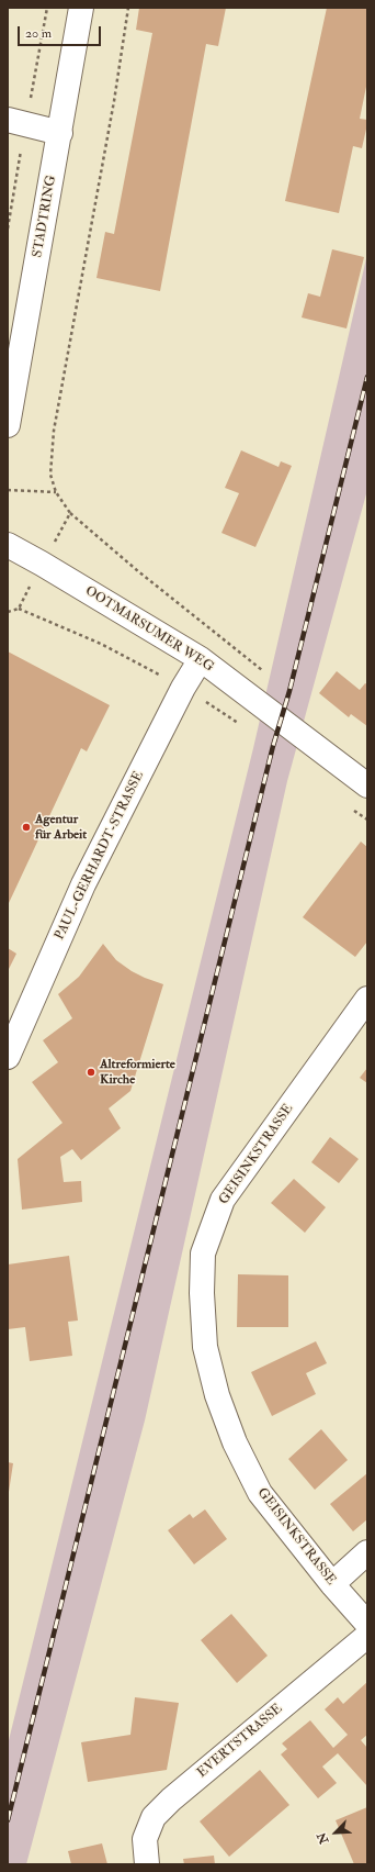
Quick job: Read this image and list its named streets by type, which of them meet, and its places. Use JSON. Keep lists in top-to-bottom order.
{
  "streets": {
    "street": [
      "STADTRING",
      "OOTMARSUMER WEG",
      "PAUL-GERHARDT-STRASSE",
      "GEISINKSTRASSE",
      "EVERTSTRASSE"
    ]
  },
  "crossings": [
    ["OOTMARSUMER WEG", "PAUL-GERHARDT-STRASSE"]
  ],
  "places": ["Agentur für Arbeit", "Altreformierte Kirche"],
  "scale_bar": "20 m",
  "north": "bottom left"
}
